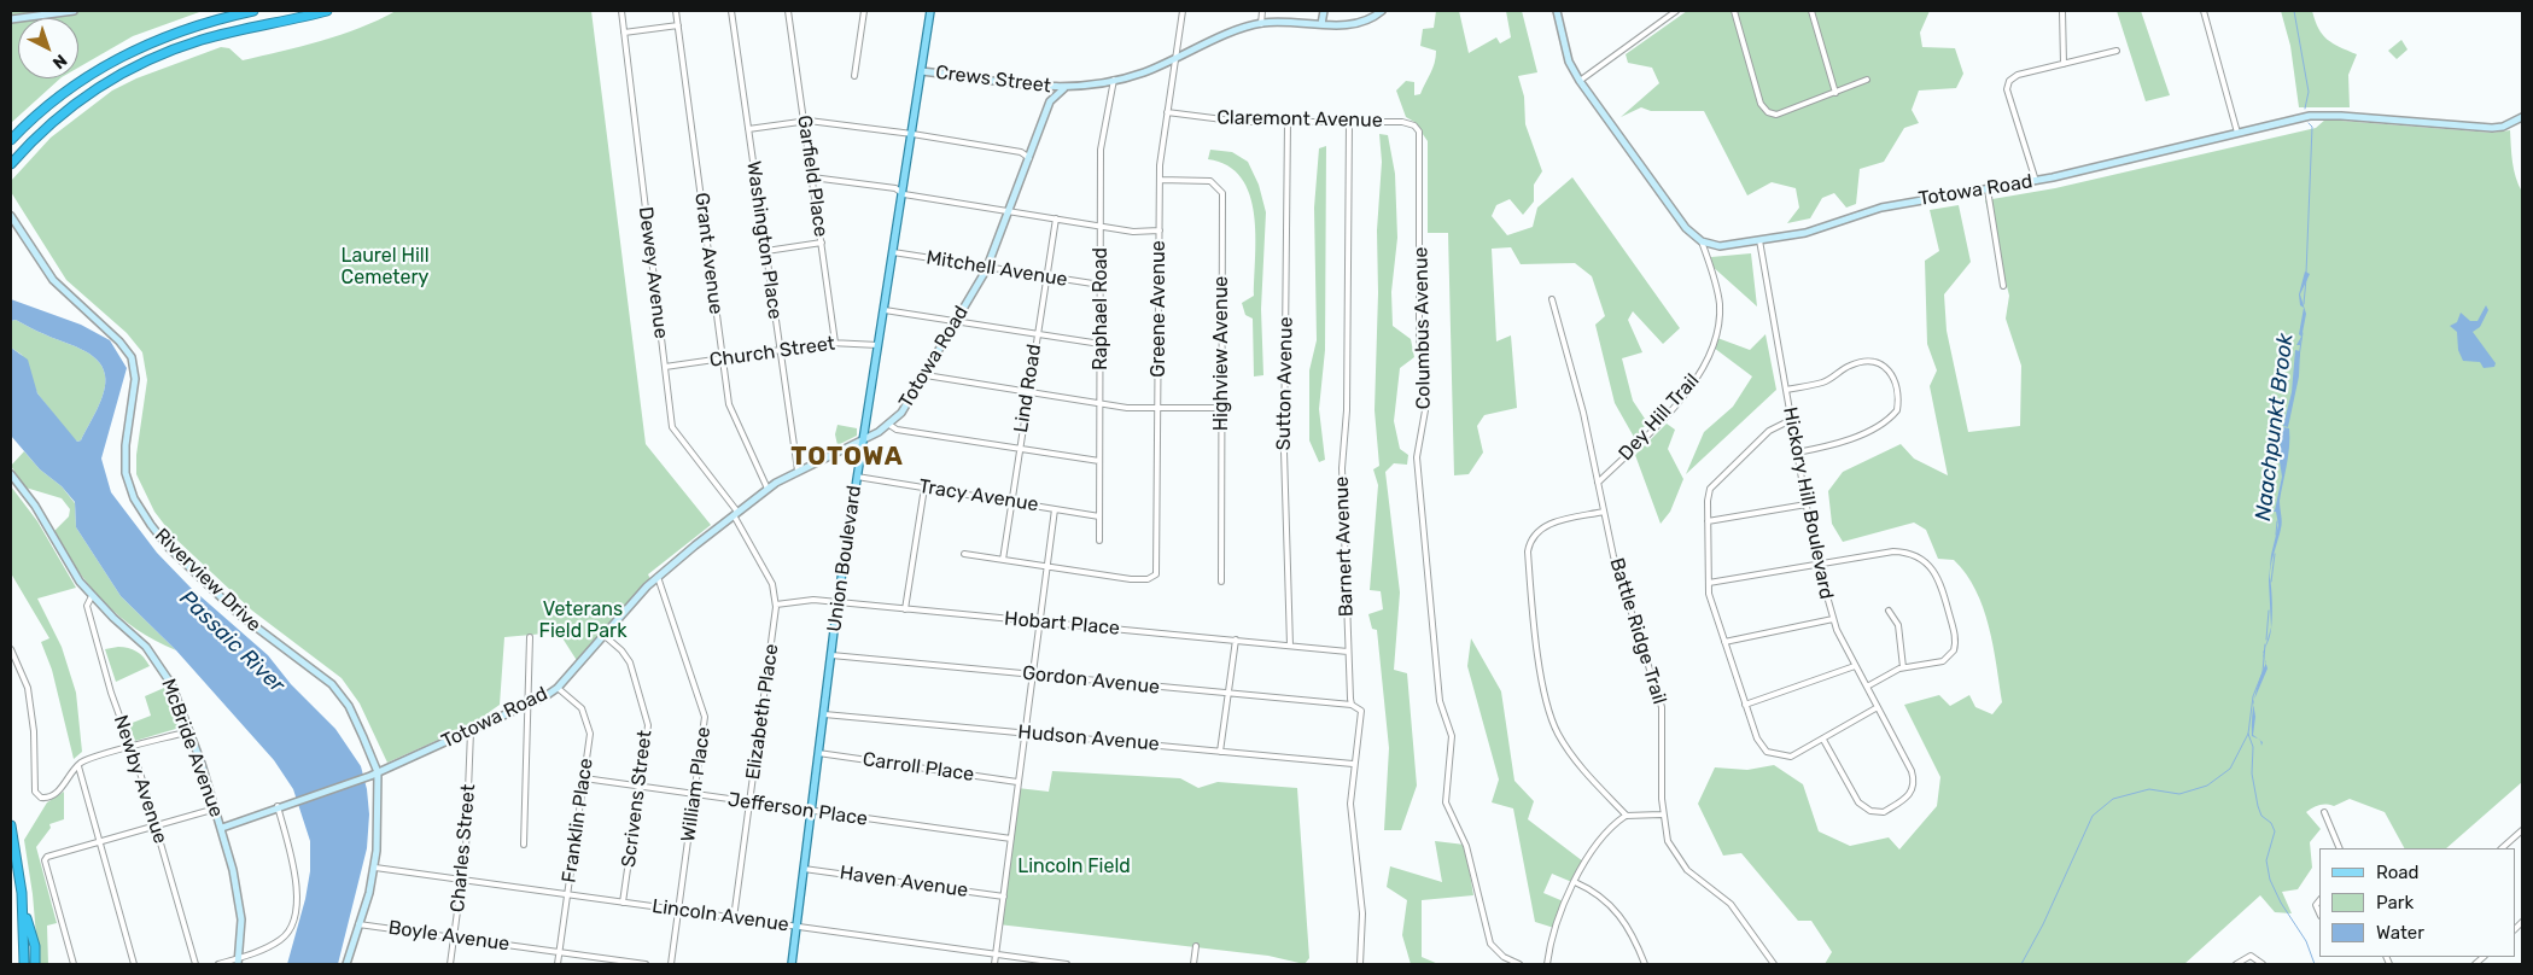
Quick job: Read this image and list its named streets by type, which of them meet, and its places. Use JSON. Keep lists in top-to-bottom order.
{
  "streets": {
    "main road": [
      "Crews Street",
      "Totowa Road",
      "Union Boulevard",
      "Riverview Drive",
      "McBride Avenue"
    ],
    "street": [
      "Claremont Avenue",
      "Garfield Place",
      "Washington Place",
      "Grant Avenue",
      "Mitchell Avenue",
      "Dewey Avenue",
      "Raphael Road",
      "Greene Avenue",
      "Columbus Avenue",
      "Church Street",
      "Highview Avenue",
      "Sutton Avenue",
      "Lind Road",
      "Dey Hill Trail",
      "Tracy Avenue",
      "Hickory Hill Boulevard",
      "Barnert Avenue",
      "Hobart Place",
      "Battle Ridge Trail",
      "Gordon Avenue",
      "Elizabeth Place",
      "Hudson Avenue",
      "Carroll Place",
      "Newby Avenue",
      "William Place",
      "Scrivens Street",
      "Jefferson Place",
      "Franklin Place",
      "Charles Street",
      "Haven Avenue",
      "Lincoln Avenue",
      "Boyle Avenue"
    ]
  },
  "crossings": [
    ["Crews Street", "Totowa Road"],
    ["Crews Street", "Union Boulevard"],
    ["Claremont Avenue", "Greene Avenue"],
    ["Claremont Avenue", "Columbus Avenue"],
    ["Claremont Avenue", "Sutton Avenue"],
    ["Claremont Avenue", "Barnert Avenue"],
    ["Garfield Place", "Church Street"],
    ["Totowa Road", "Washington Place"],
    ["Totowa Road", "Grant Avenue"],
    ["Totowa Road", "Mitchell Avenue"],
    ["Totowa Road", "Dewey Avenue"],
    ["Totowa Road", "Dey Hill Trail"],
    ["Totowa Road", "Hickory Hill Boulevard"],
    ["Totowa Road", "Union Boulevard"],
    ["Totowa Road", "Riverview Drive"],
    ["Totowa Road", "Elizabeth Place"],
    ["Totowa Road", "McBride Avenue"],
    ["Totowa Road", "William Place"],
    ["Totowa Road", "Scrivens Street"],
    ["Totowa Road", "Franklin Place"],
    ["Totowa Road", "Charles Street"],
    ["Washington Place", "Church Street"],
    ["Grant Avenue", "Church Street"],
    ["Mitchell Avenue", "Raphael Road"],
    ["Mitchell Avenue", "Lind Road"],
    ["Mitchell Avenue", "Union Boulevard"],
    ["Dewey Avenue", "Church Street"],
    ["Dewey Avenue", "Elizabeth Place"],
    ["Raphael Road", "Tracy Avenue"],
    ["Greene Avenue", "Highview Avenue"],
    ["Church Street", "Union Boulevard"],
    ["Sutton Avenue", "Hobart Place"],
    ["Lind Road", "Tracy Avenue"],
    ["Dey Hill Trail", "Battle Ridge Trail"],
    ["Tracy Avenue", "Union Boulevard"],
    ["Barnert Avenue", "Hobart Place"],
    ["Barnert Avenue", "Gordon Avenue"],
    ["Barnert Avenue", "Hudson Avenue"],
    ["Union Boulevard", "Hobart Place"],
    ["Union Boulevard", "Gordon Avenue"],
    ["Union Boulevard", "Hudson Avenue"],
    ["Union Boulevard", "Carroll Place"],
    ["Union Boulevard", "Jefferson Place"],
    ["Union Boulevard", "Haven Avenue"],
    ["Union Boulevard", "Lincoln Avenue"],
    ["Hobart Place", "Elizabeth Place"],
    ["Elizabeth Place", "Jefferson Place"],
    ["Elizabeth Place", "Lincoln Avenue"],
    ["McBride Avenue", "Newby Avenue"],
    ["William Place", "Jefferson Place"],
    ["William Place", "Lincoln Avenue"],
    ["Scrivens Street", "Jefferson Place"],
    ["Scrivens Street", "Lincoln Avenue"],
    ["Jefferson Place", "Franklin Place"],
    ["Franklin Place", "Lincoln Avenue"],
    ["Franklin Place", "Boyle Avenue"],
    ["Charles Street", "Lincoln Avenue"],
    ["Charles Street", "Boyle Avenue"]
  ],
  "districts": ["TOTOWA"],
  "water": ["Naachpunkt Brook", "Passaic River"],
  "parks": ["Laurel Hill Cemetery", "Veterans Field Park", "Lincoln Field"],
  "legend": ["Road", "Park", "Water"],
  "north": "bottom right"
}
